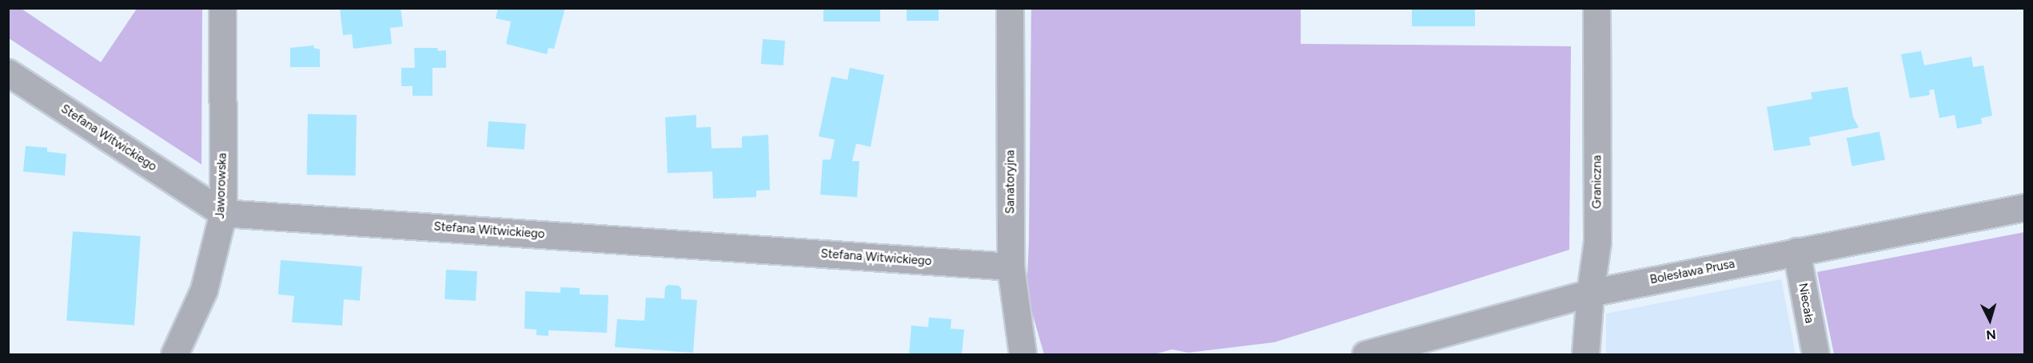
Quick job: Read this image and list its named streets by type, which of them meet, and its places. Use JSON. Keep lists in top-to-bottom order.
{
  "streets": {
    "street": [
      "Stefana Witwickiego",
      "Sanatoryjna",
      "Graniczna",
      "Jaworowska",
      "Bolesława Prusa",
      "Niecała"
    ]
  },
  "crossings": [
    ["Stefana Witwickiego", "Sanatoryjna"],
    ["Stefana Witwickiego", "Jaworowska"],
    ["Graniczna", "Bolesława Prusa"],
    ["Bolesława Prusa", "Niecała"]
  ],
  "north": "bottom"
}
